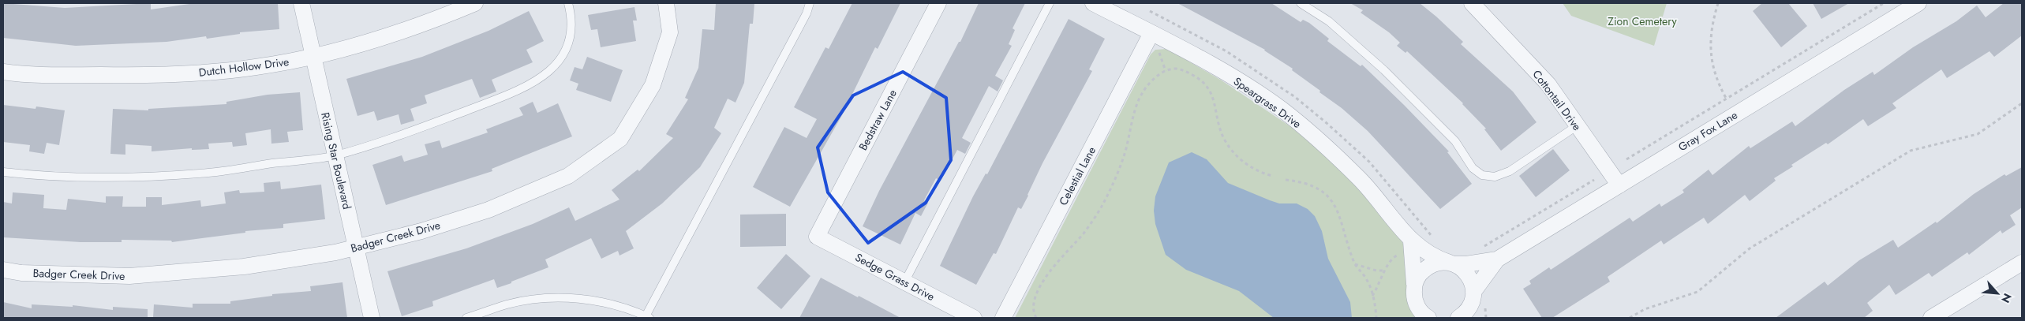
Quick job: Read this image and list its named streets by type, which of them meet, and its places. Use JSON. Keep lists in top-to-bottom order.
{
  "streets": {
    "street": [
      "Dutch Hollow Drive",
      "Cottontail Drive",
      "Speargrass Drive",
      "Bedstraw Lane",
      "Gray Fox Lane",
      "Rising Star Boulevard",
      "Celestial Lane",
      "Badger Creek Drive",
      "Sedge Grass Drive"
    ]
  },
  "crossings": [
    ["Dutch Hollow Drive", "Rising Star Boulevard"],
    ["Cottontail Drive", "Gray Fox Lane"],
    ["Speargrass Drive", "Gray Fox Lane"],
    ["Speargrass Drive", "Celestial Lane"],
    ["Bedstraw Lane", "Sedge Grass Drive"],
    ["Rising Star Boulevard", "Badger Creek Drive"]
  ],
  "parks": ["Zion Cemetery"],
  "north": "bottom right"
}
